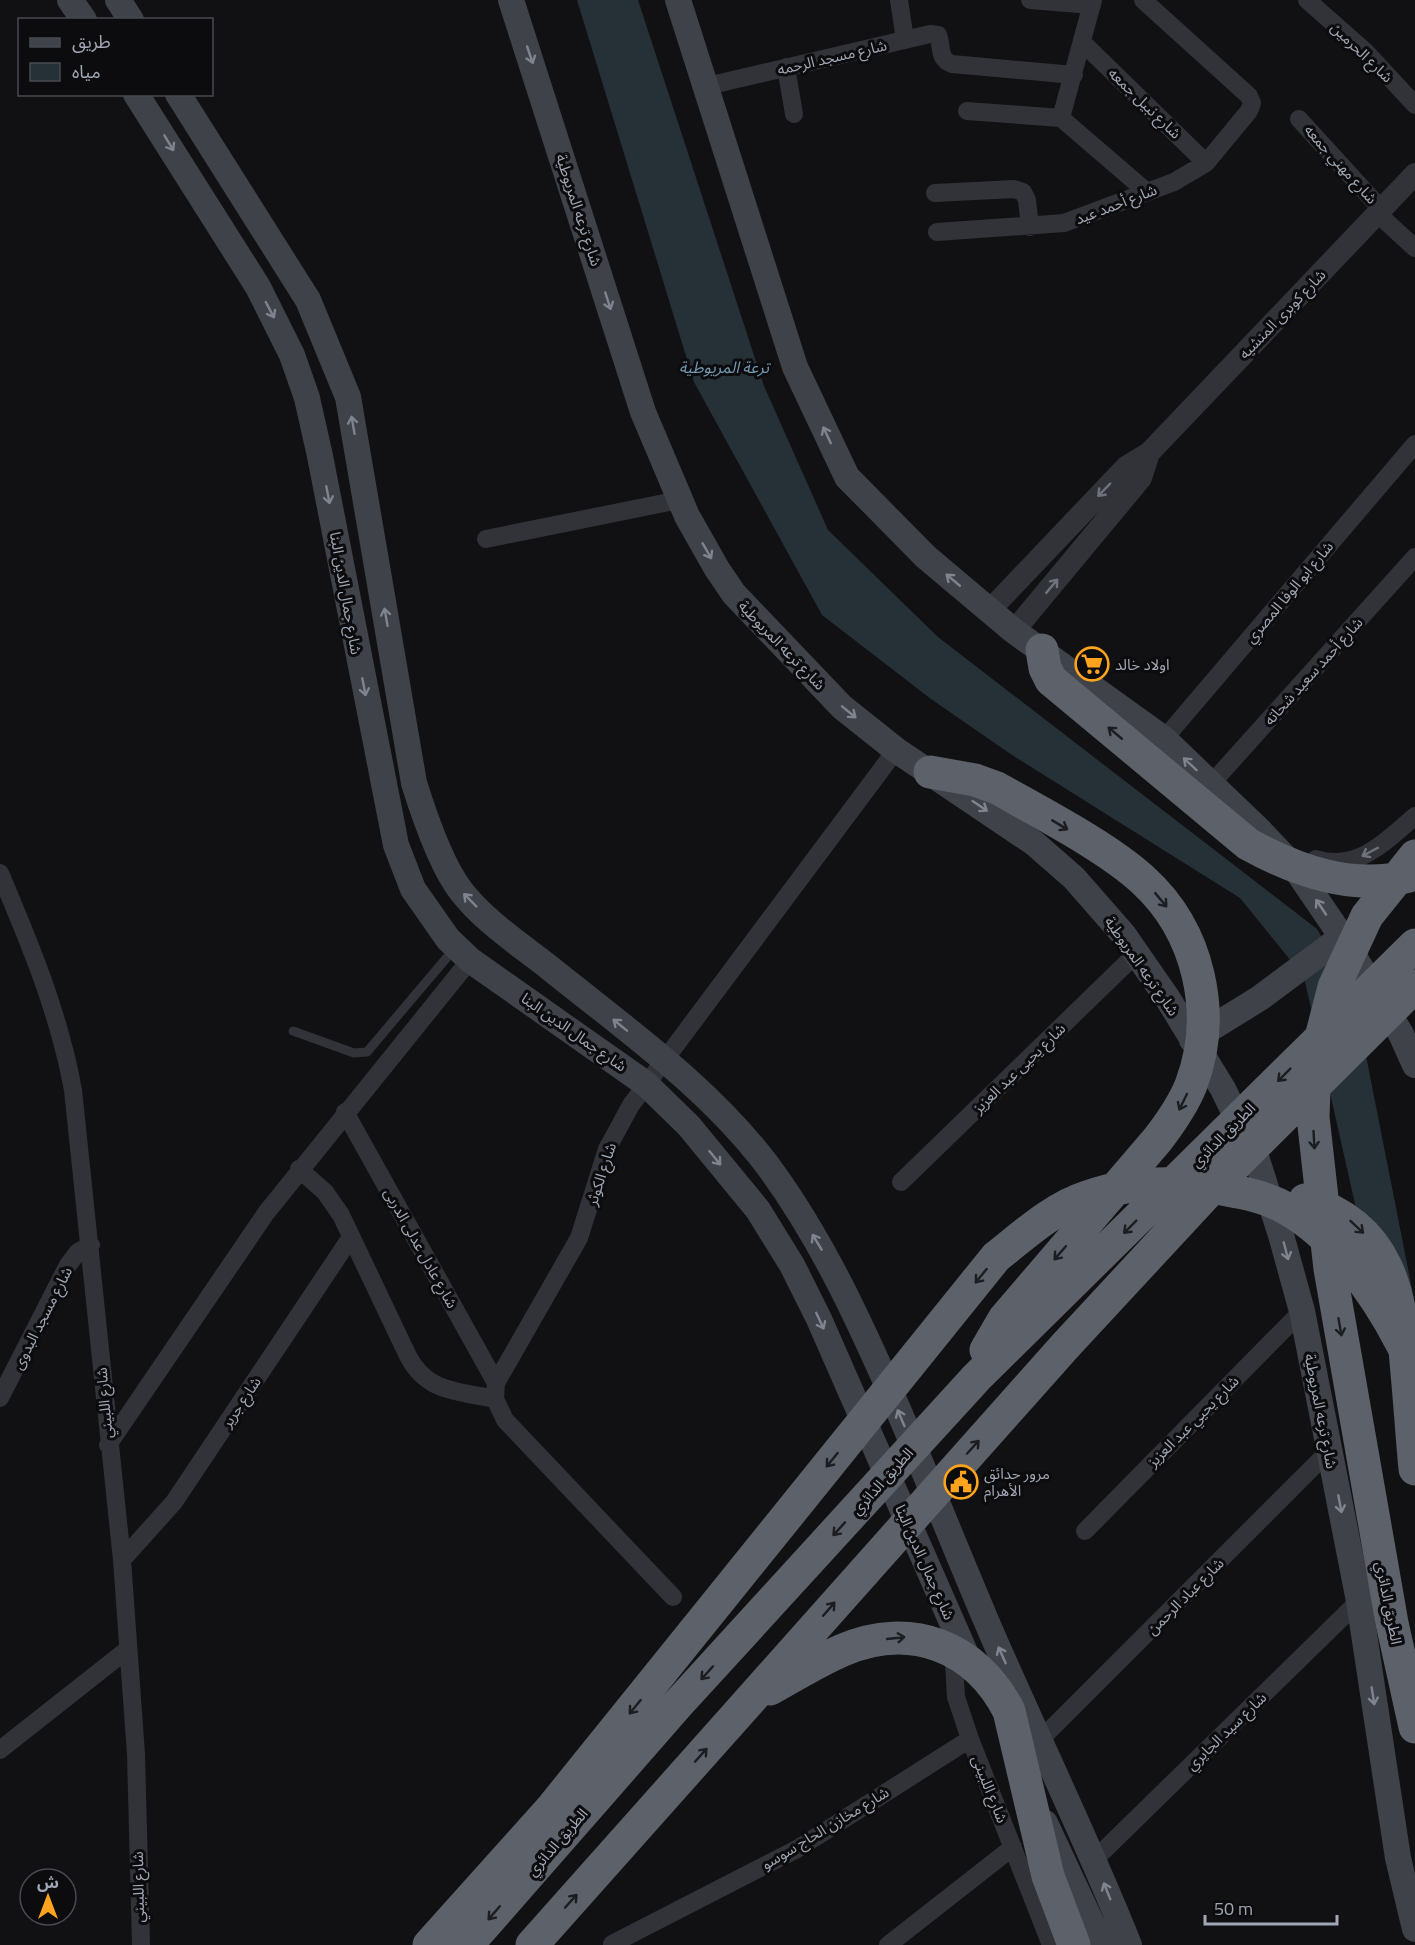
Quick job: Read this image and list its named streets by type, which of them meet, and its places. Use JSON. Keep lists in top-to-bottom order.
{
  "streets": {
    "highway": ["الطريق الدائري"],
    "main road": ["شارع ترعه المريوطية", "شارع جمال الدين البنا"],
    "street": [
      "شارع الحرمين",
      "شارع مسجد الرحمه",
      "شارع نبيل جمعه",
      "شارع مهني جمعه",
      "شارع أحمد عيد",
      "شارع كوبرى المنشيه",
      "شارع ابو الوفا المصري",
      "شارع أحمد سعيد شحاته",
      "شارع يحيى عبد العزيز",
      "شارع الكوثر",
      "شارع عادل عدلى الدربى",
      "شارع مسجد البدوى",
      "شارع جرير",
      "شارع اللبيني",
      "شارع يحيي عبد العزيز",
      "شارع عباد الرحمن",
      "شارع سيد الجايري",
      "شارع اللبينى",
      "شارع مخازن الحاج سوسو"
    ]
  },
  "crossings": [
    ["شارع نبيل جمعه", "شارع أحمد عيد"],
    ["شارع مهني جمعه", "شارع كوبرى المنشيه"],
    ["شارع ترعه المريوطية", "شارع يحيى عبد العزيز"],
    ["شارع ترعه المريوطية", "شارع الكوثر"],
    ["شارع ترعه المريوطية", "شارع يحيي عبد العزيز"],
    ["شارع ترعه المريوطية", "شارع عباد الرحمن"],
    ["شارع ترعه المريوطية", "شارع سيد الجايري"],
    ["شارع جمال الدين البنا", "شارع الكوثر"],
    ["شارع جمال الدين البنا", "شارع عباد الرحمن"],
    ["شارع جمال الدين البنا", "شارع سيد الجايري"],
    ["شارع جمال الدين البنا", "شارع اللبينى"],
    ["شارع الكوثر", "شارع عادل عدلى الدربى"],
    ["شارع مسجد البدوى", "شارع اللبيني"],
    ["شارع جرير", "شارع اللبيني"],
    ["شارع اللبينى", "شارع مخازن الحاج سوسو"]
  ],
  "water": ["ترعة المريوطية"],
  "places": {
    "supermarket": ["اولاد خالد"],
    "public building": ["مرور حدائق الأهرام"]
  },
  "legend": ["طريق", "مياه"],
  "scale_bar": "50 m",
  "north": "top"
}
